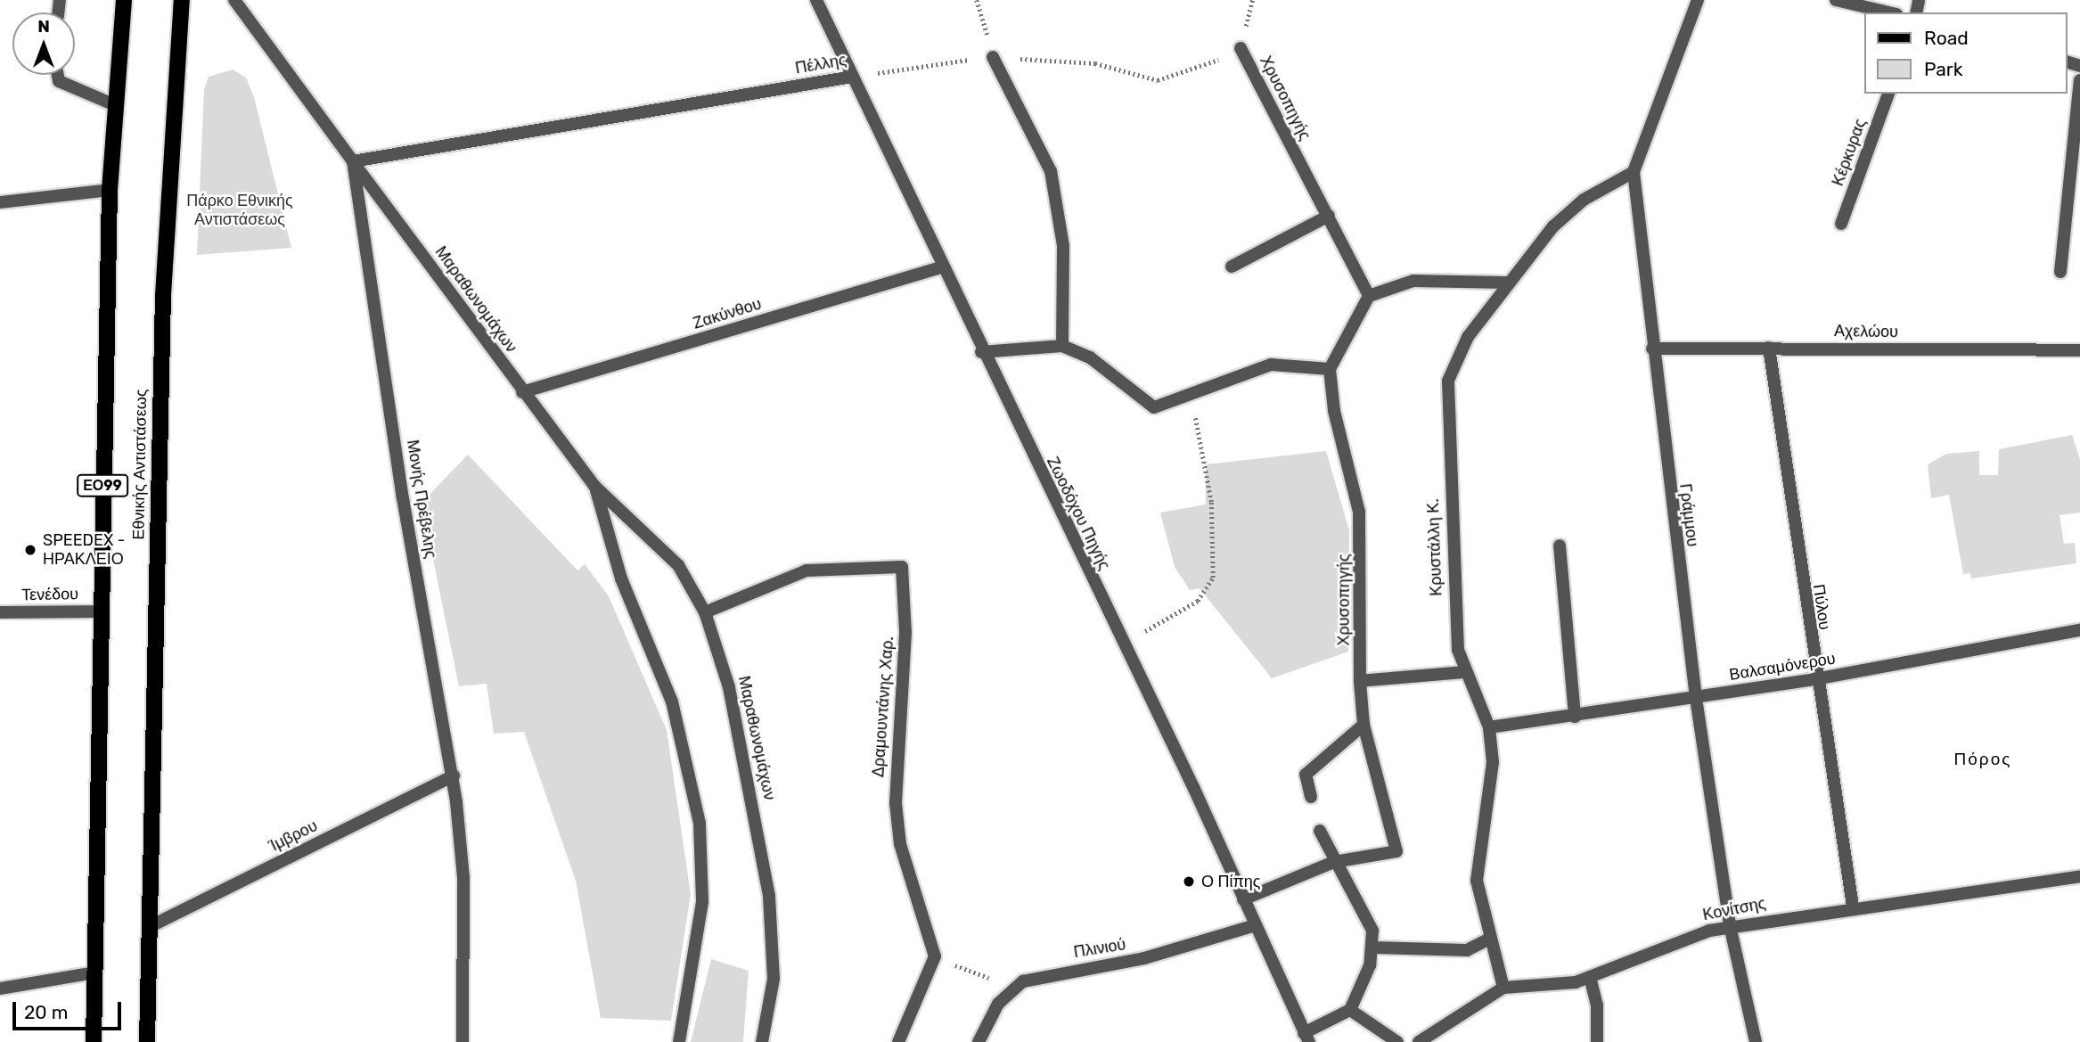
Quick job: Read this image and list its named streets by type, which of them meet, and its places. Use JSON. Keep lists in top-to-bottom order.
{
  "streets": {
    "main road": ["Εθνικής Αντιστάσεως", "ΕΟ99"],
    "street": [
      "Πέλλης",
      "Χρυσοπηγής",
      "Κέρκυρας",
      "Μαραθωνομάχων",
      "Ζακύνθου",
      "Αχελώου",
      "Μονής Πρέβελης",
      "Ζωοδόχου Πηγής",
      "Γράμμου",
      "Κρυστάλλη Κ.",
      "Τενέδου",
      "Πύλου",
      "Βαλσαμόνερου",
      "Δραμουντάνης Χαρ.",
      "Ίμβρου",
      "Κονίτσης",
      "Πλινιού"
    ]
  },
  "crossings": [
    ["Πέλλης", "Χρυσοπηγής"],
    ["Πέλλης", "Μαραθωνομάχων"],
    ["Πέλλης", "Μονής Πρέβελης"],
    ["Πέλλης", "Ζωοδόχου Πηγής"],
    ["Χρυσοπηγής", "Ζωοδόχου Πηγής"],
    ["Μαραθωνομάχων", "Ζακύνθου"],
    ["Μαραθωνομάχων", "Μονής Πρέβελης"],
    ["Μαραθωνομάχων", "Δραμουντάνης Χαρ."],
    ["Ζακύνθου", "Ζωοδόχου Πηγής"],
    ["Αχελώου", "Γράμμου"],
    ["Αχελώου", "Πύλου"],
    ["Εθνικής Αντιστάσεως", "Ίμβρου"],
    ["ΕΟ99", "Τενέδου"],
    ["Μονής Πρέβελης", "Ίμβρου"],
    ["Ζωοδόχου Πηγής", "Πλινιού"],
    ["Γράμμου", "Κρυστάλλη Κ."],
    ["Γράμμου", "Βαλσαμόνερου"],
    ["Γράμμου", "Κονίτσης"],
    ["Κρυστάλλη Κ.", "Βαλσαμόνερου"],
    ["Κρυστάλλη Κ.", "Κονίτσης"],
    ["Πύλου", "Βαλσαμόνερου"],
    ["Πύλου", "Κονίτσης"]
  ],
  "districts": ["Πόρος"],
  "parks": ["Πάρκο Εθνικής Αντιστάσεως"],
  "places": ["SPEEDEX - ΗΡΑΚΛΕΙΟ", "Ο Πίπης"],
  "legend": ["Road", "Park"],
  "scale_bar": "20 m",
  "north": "top"
}
